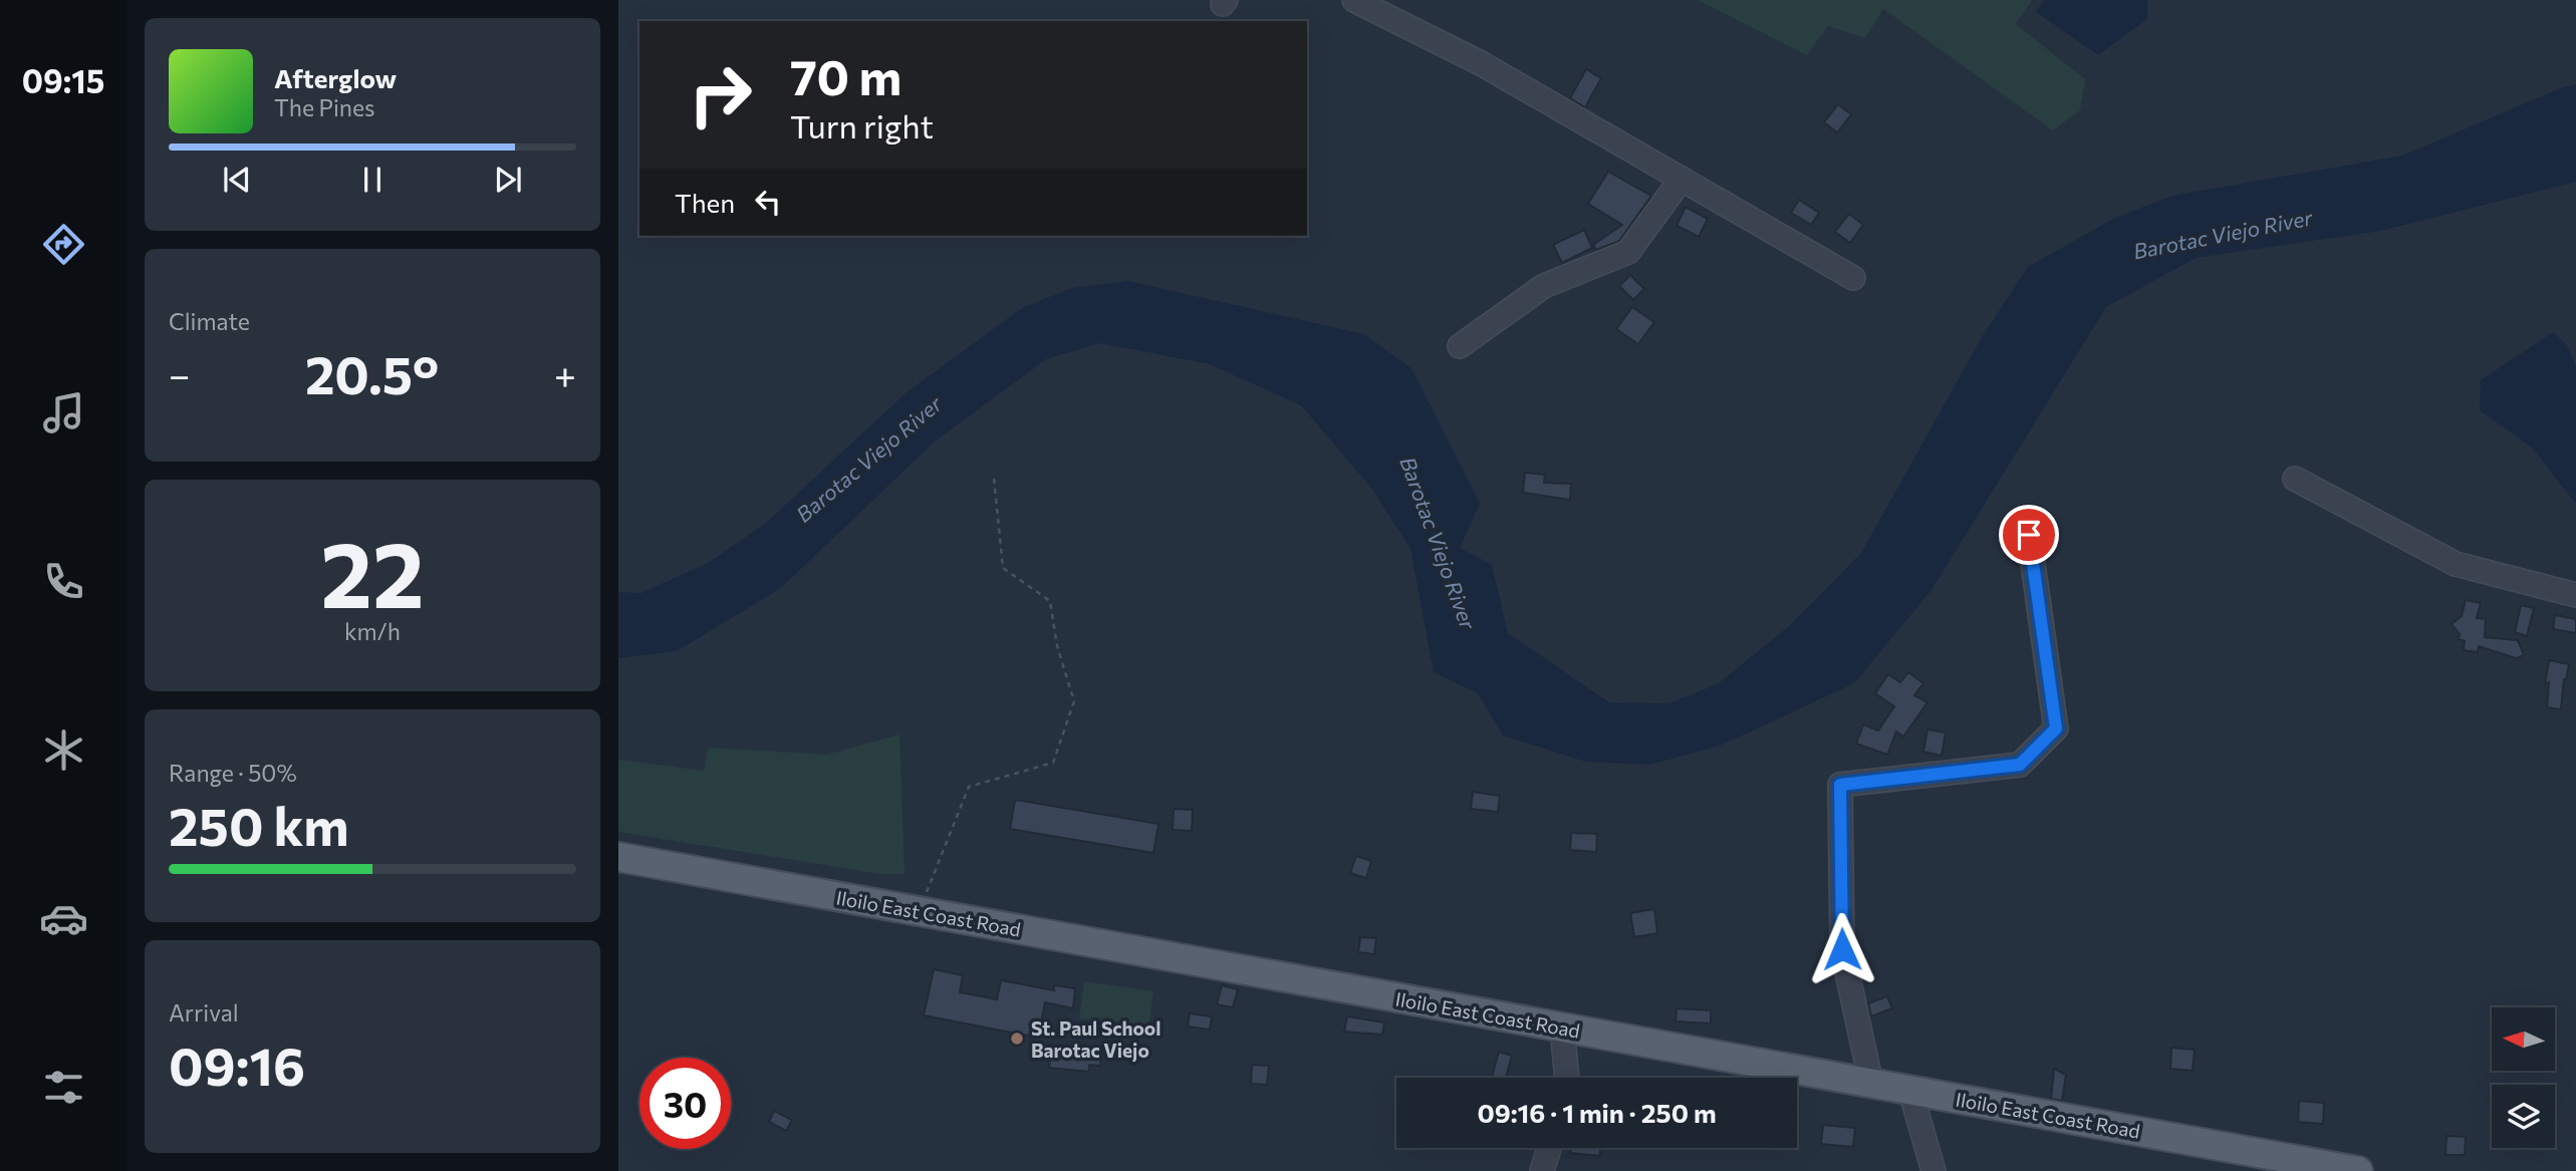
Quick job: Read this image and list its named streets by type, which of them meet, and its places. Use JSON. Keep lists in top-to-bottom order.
{
  "streets": {
    "main road": ["Iloilo East Coast Road"]
  },
  "water": ["Barotac Viejo River"],
  "places": ["St. Paul School Barotac Viejo"],
  "north": "left",
  "page": {
    "tabs": "09:15",
    "turn": ["70 m", "Turn right"],
    "song": ["Afterglow", "The Pines"],
    "then": "Then",
    "tile": [
      "Climate",
      ["22", "km/h"],
      ["Range · 50%", "250 km"],
      ["Arrival", "09:16"]
    ],
    "heat": ["−", "20.5°", "+"],
    "limit": "30",
    "trip": "09:16 · 1 min · 250 m"
  }
}
